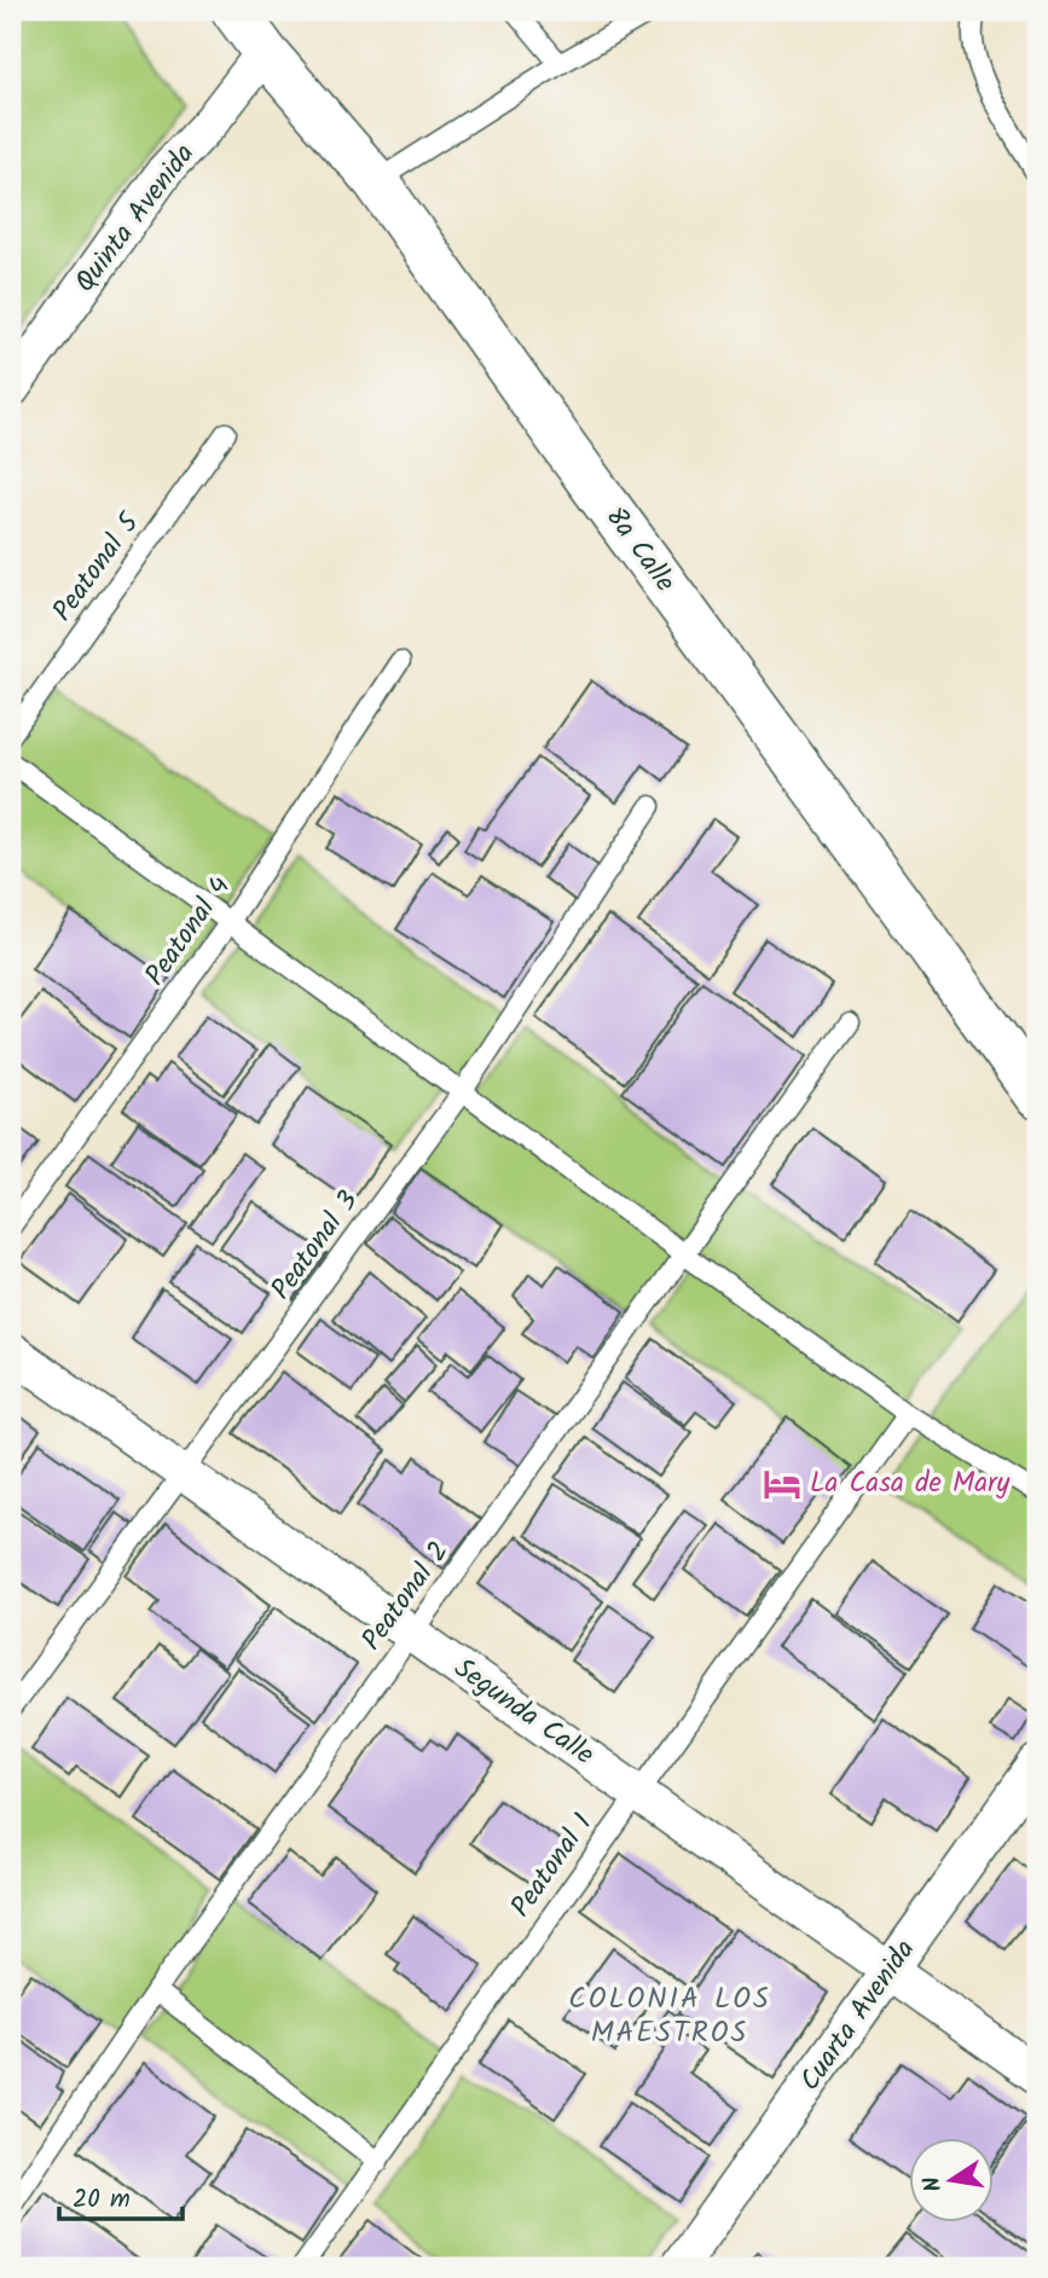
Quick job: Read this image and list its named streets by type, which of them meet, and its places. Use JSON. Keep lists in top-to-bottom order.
{
  "streets": {
    "street": [
      "Quinta Avenida",
      "8a Calle",
      "Segunda Calle",
      "Cuarta Avenida"
    ],
    "lane": [
      "Peatonal 5",
      "Peatonal 4",
      "Peatonal 3",
      "Peatonal 2",
      "Peatonal 1"
    ]
  },
  "crossings": [
    ["Quinta Avenida", "8a Calle"],
    ["Peatonal 3", "Segunda Calle"],
    ["Peatonal 2", "Segunda Calle"],
    ["Segunda Calle", "Peatonal 1"],
    ["Segunda Calle", "Cuarta Avenida"]
  ],
  "districts": ["COLONIA LOS MAESTROS"],
  "places": {
    "hotel": ["La Casa de Mary"]
  },
  "scale_bar": "20 m",
  "north": "left"
}
